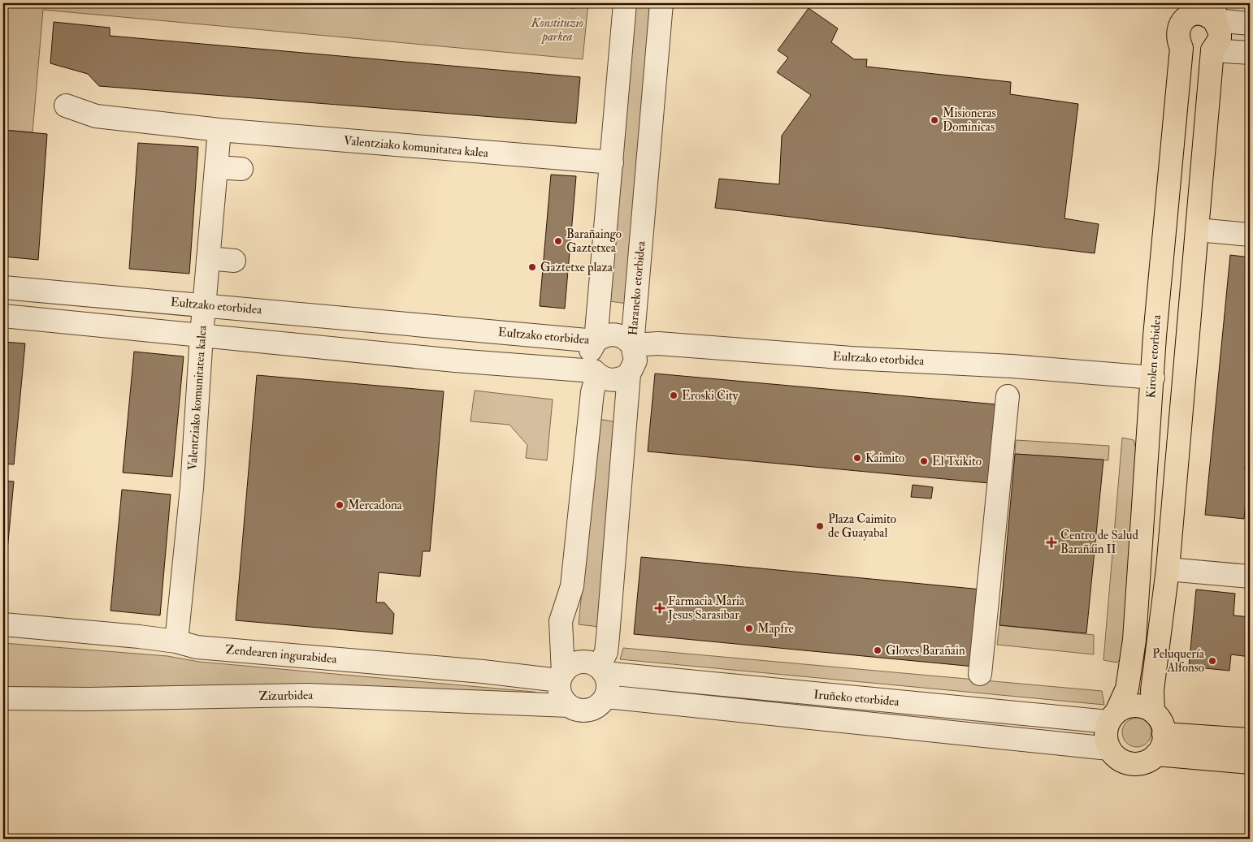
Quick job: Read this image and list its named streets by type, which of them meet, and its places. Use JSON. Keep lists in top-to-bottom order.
{
  "streets": {
    "main road": ["Kirolen etorbidea"],
    "street": [
      "Valentziako komunitatea kalea",
      "Haraneko etorbidea",
      "Eultzako etorbidea",
      "Zendearen ingurabidea",
      "Zizurbidea",
      "Iruñeko etorbidea"
    ]
  },
  "crossings": [
    ["Valentziako komunitatea kalea", "Eultzako etorbidea"],
    ["Valentziako komunitatea kalea", "Zendearen ingurabidea"],
    ["Haraneko etorbidea", "Eultzako etorbidea"],
    ["Haraneko etorbidea", "Zendearen ingurabidea"],
    ["Haraneko etorbidea", "Zizurbidea"],
    ["Haraneko etorbidea", "Iruñeko etorbidea"],
    ["Eultzako etorbidea", "Kirolen etorbidea"],
    ["Kirolen etorbidea", "Iruñeko etorbidea"],
    ["Zendearen ingurabidea", "Zizurbidea"],
    ["Zendearen ingurabidea", "Iruñeko etorbidea"],
    ["Zizurbidea", "Iruñeko etorbidea"]
  ],
  "parks": ["Konstituzio parkea"],
  "places": {
    "other": [
      "Misioneras Dominicas",
      "Barañaingo Gaztetxea",
      "Gaztetxe plaza",
      "Eroski City",
      "Kaimito",
      "El Txikito",
      "Mercadona",
      "Plaza Caimito de Guayabal",
      "Mapfre",
      "Gloves Barañain",
      "Peluquería Alfonso"
    ],
    "health": ["Centro de Salud Barañáin II", "Farmacia Maria Jesus Sarasibar"]
  }
}
